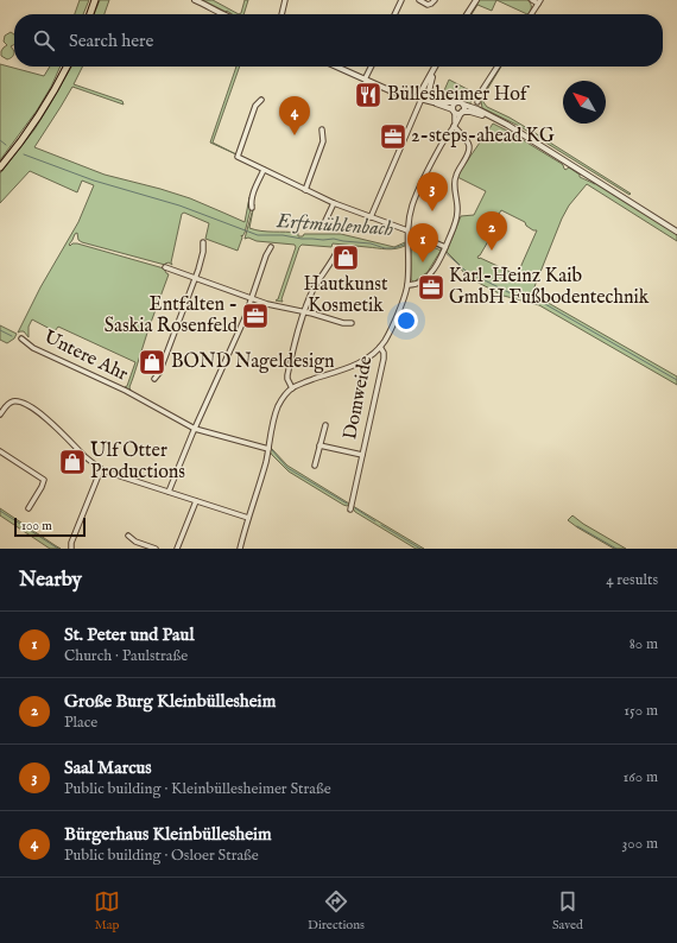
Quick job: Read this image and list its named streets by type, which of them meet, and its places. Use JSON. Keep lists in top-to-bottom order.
{
  "streets": {
    "street": ["Untere Ahr", "Domweide"]
  },
  "water": ["Erftmühlenbach"],
  "places": {
    "restaurant": ["Büllesheimer Hof"],
    "office": ["2-steps-ahead KG", "Karl-Heinz Kaib GmbH Fußbodentechnik", "Entfalten - Saskia Rosenfeld"],
    "shop": ["Hautkunst Kosmetik", "BOND Nageldesign", "Ulf Otter Productions"]
  },
  "scale_bar": "100 m",
  "north": "top left",
  "page": {
    "search": "Search here",
    "pins": [
      "4",
      "3",
      "2",
      "1"
    ],
    "scale": "100 m",
    "heading": ["Nearby", "4 results"],
    "list": [
      {
        "mark": "1",
        "name": "St. Peter und Paul",
        "note": "Church · Paulstraße",
        "value": "80 m"
      },
      {
        "mark": "2",
        "name": "Große Burg Kleinbüllesheim",
        "note": "Place",
        "value": "150 m"
      },
      {
        "mark": "3",
        "name": "Saal Marcus",
        "note": "Public building · Kleinbüllesheimer Straße",
        "value": "160 m"
      },
      {
        "mark": "4",
        "name": "Bürgerhaus Kleinbüllesheim",
        "note": "Public building · Osloer Straße",
        "value": "300 m"
      }
    ],
    "nav": ["Map", "Directions", "Saved"]
  }
}
